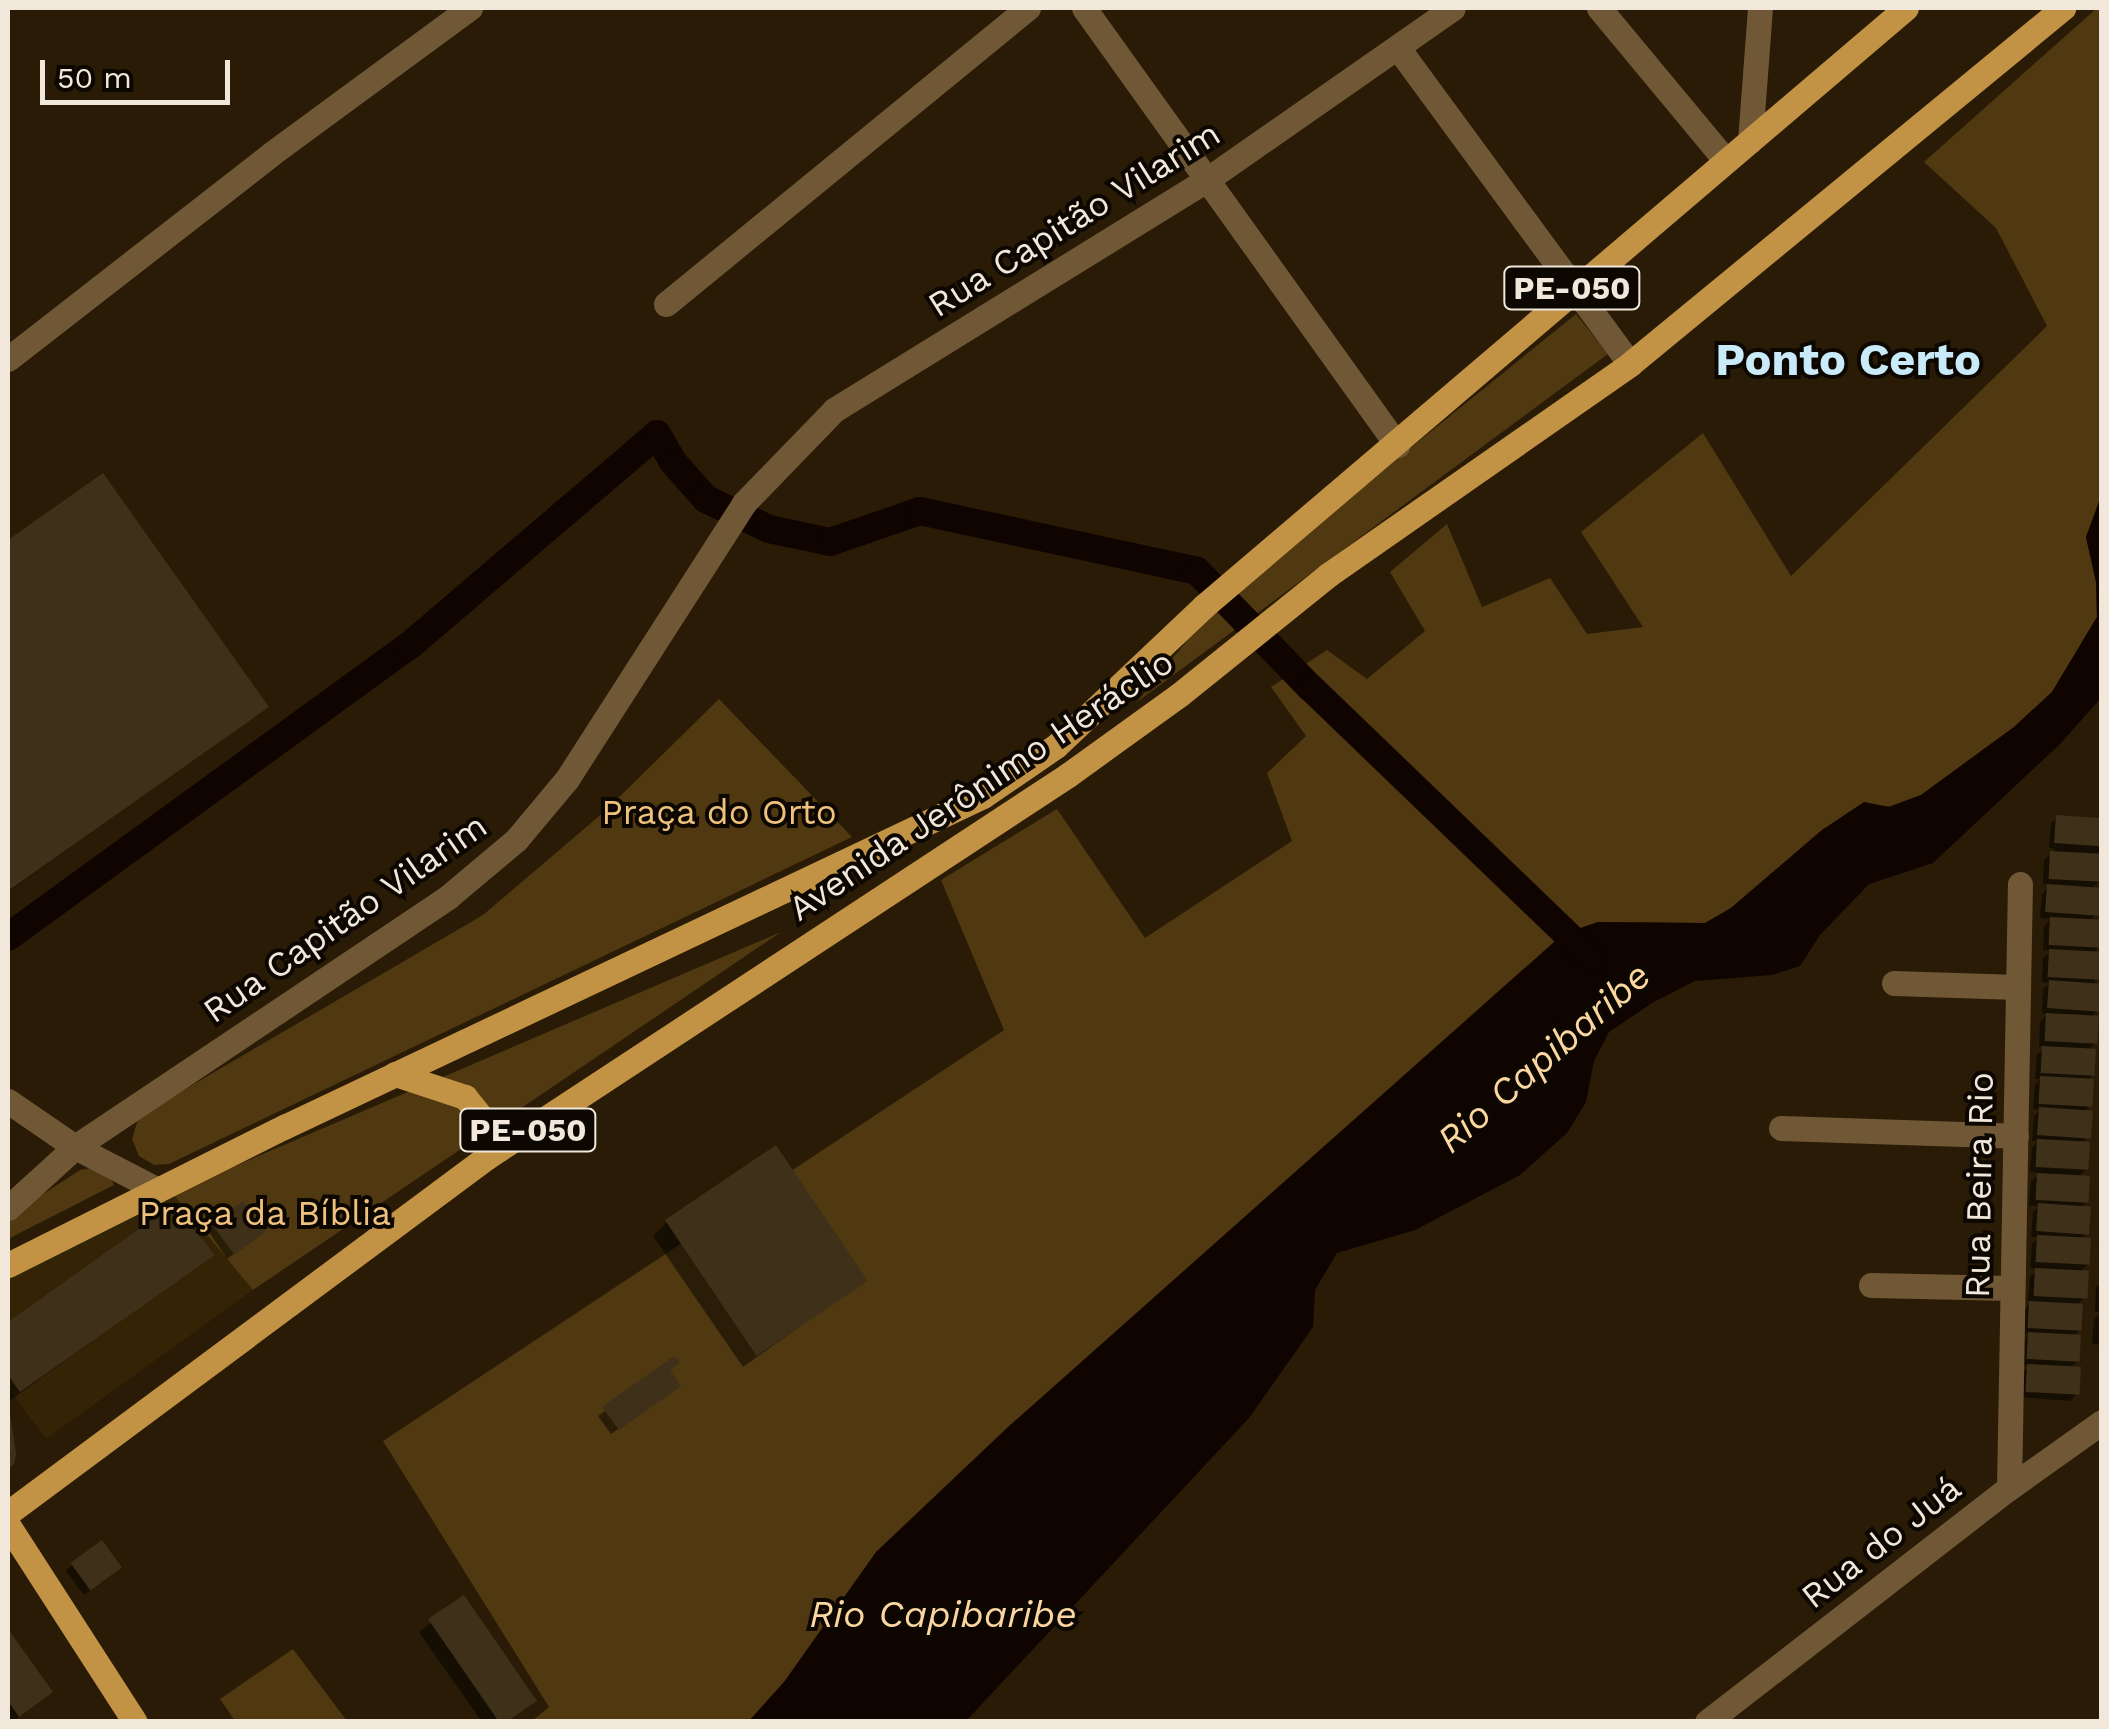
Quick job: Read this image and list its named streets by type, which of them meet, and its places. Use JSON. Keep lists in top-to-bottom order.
{
  "streets": {
    "main road": ["PE-050", "Avenida Jerônimo Heráclio"],
    "street": ["Rua Capitão Vilarim", "Rua Beira Rio", "Rua do Juá"]
  },
  "crossings": [
    ["Rua Beira Rio", "Rua do Juá"]
  ],
  "districts": ["Ponto Certo"],
  "water": ["Rio Capibaribe"],
  "parks": ["Praça do Orto", "Praça da Bíblia"],
  "scale_bar": "50 m"
}
